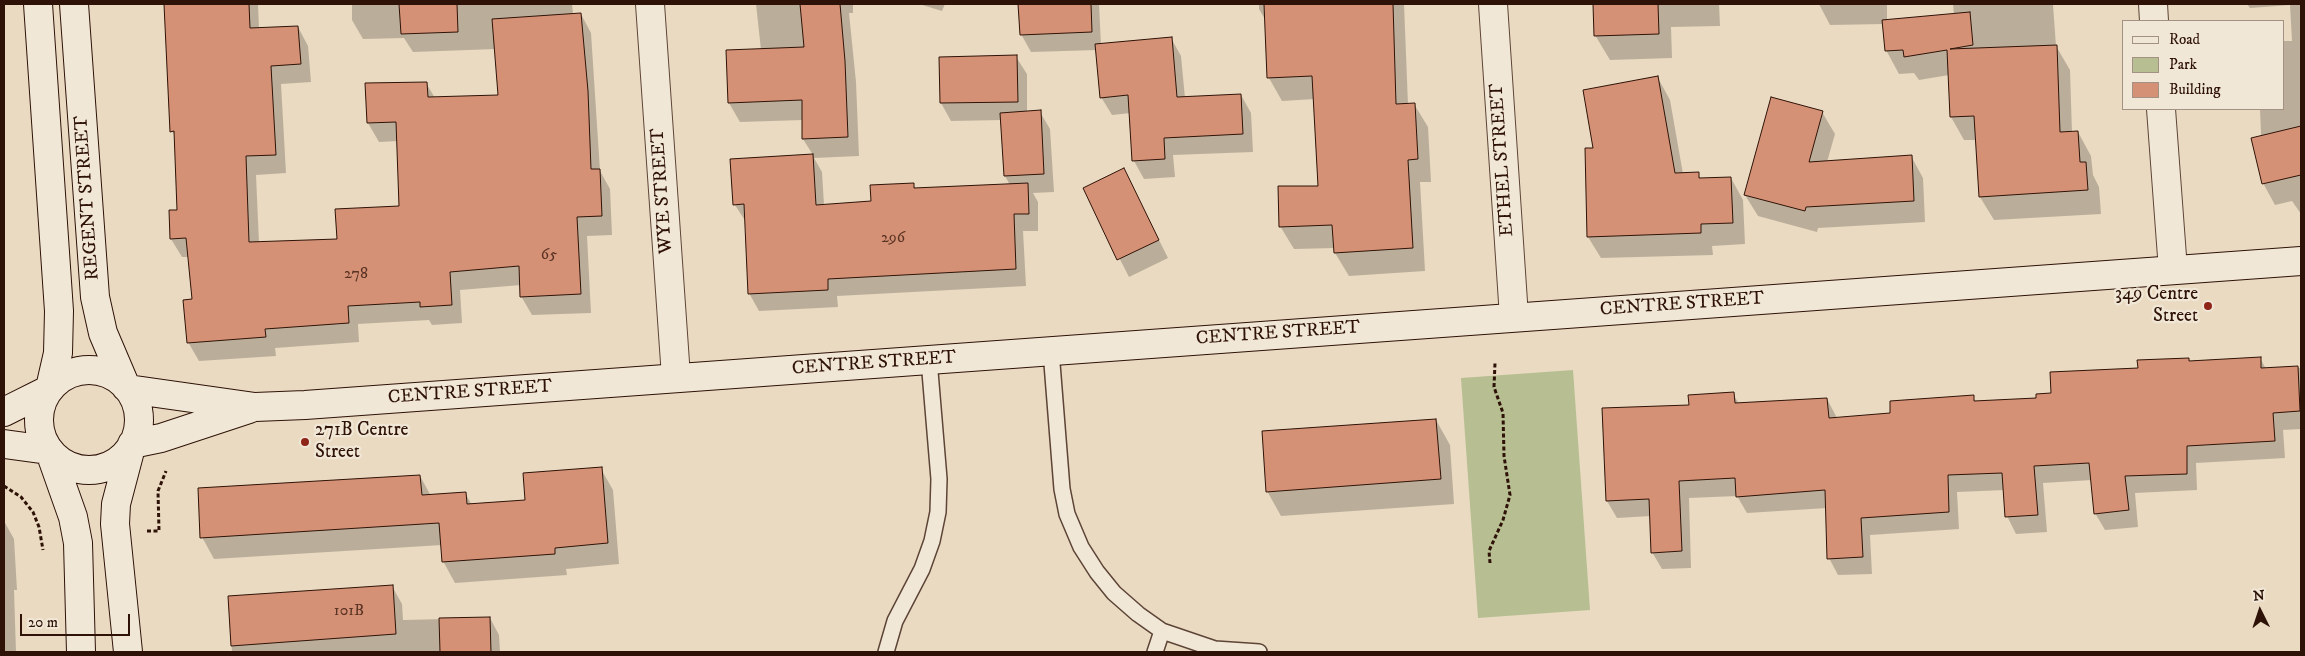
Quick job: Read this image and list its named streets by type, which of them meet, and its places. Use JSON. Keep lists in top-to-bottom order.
{
  "streets": {
    "street": [
      "ETHEL STREET",
      "WYE STREET",
      "REGENT STREET",
      "CENTRE STREET"
    ]
  },
  "crossings": [
    ["ETHEL STREET", "CENTRE STREET"],
    ["WYE STREET", "CENTRE STREET"],
    ["REGENT STREET", "CENTRE STREET"]
  ],
  "places": ["349 Centre Street", "271B Centre Street"],
  "house_numbers": [
    "296",
    "65",
    "278",
    "101B"
  ],
  "legend": ["Road", "Park", "Building"],
  "scale_bar": "20 m",
  "north": "top"
}
